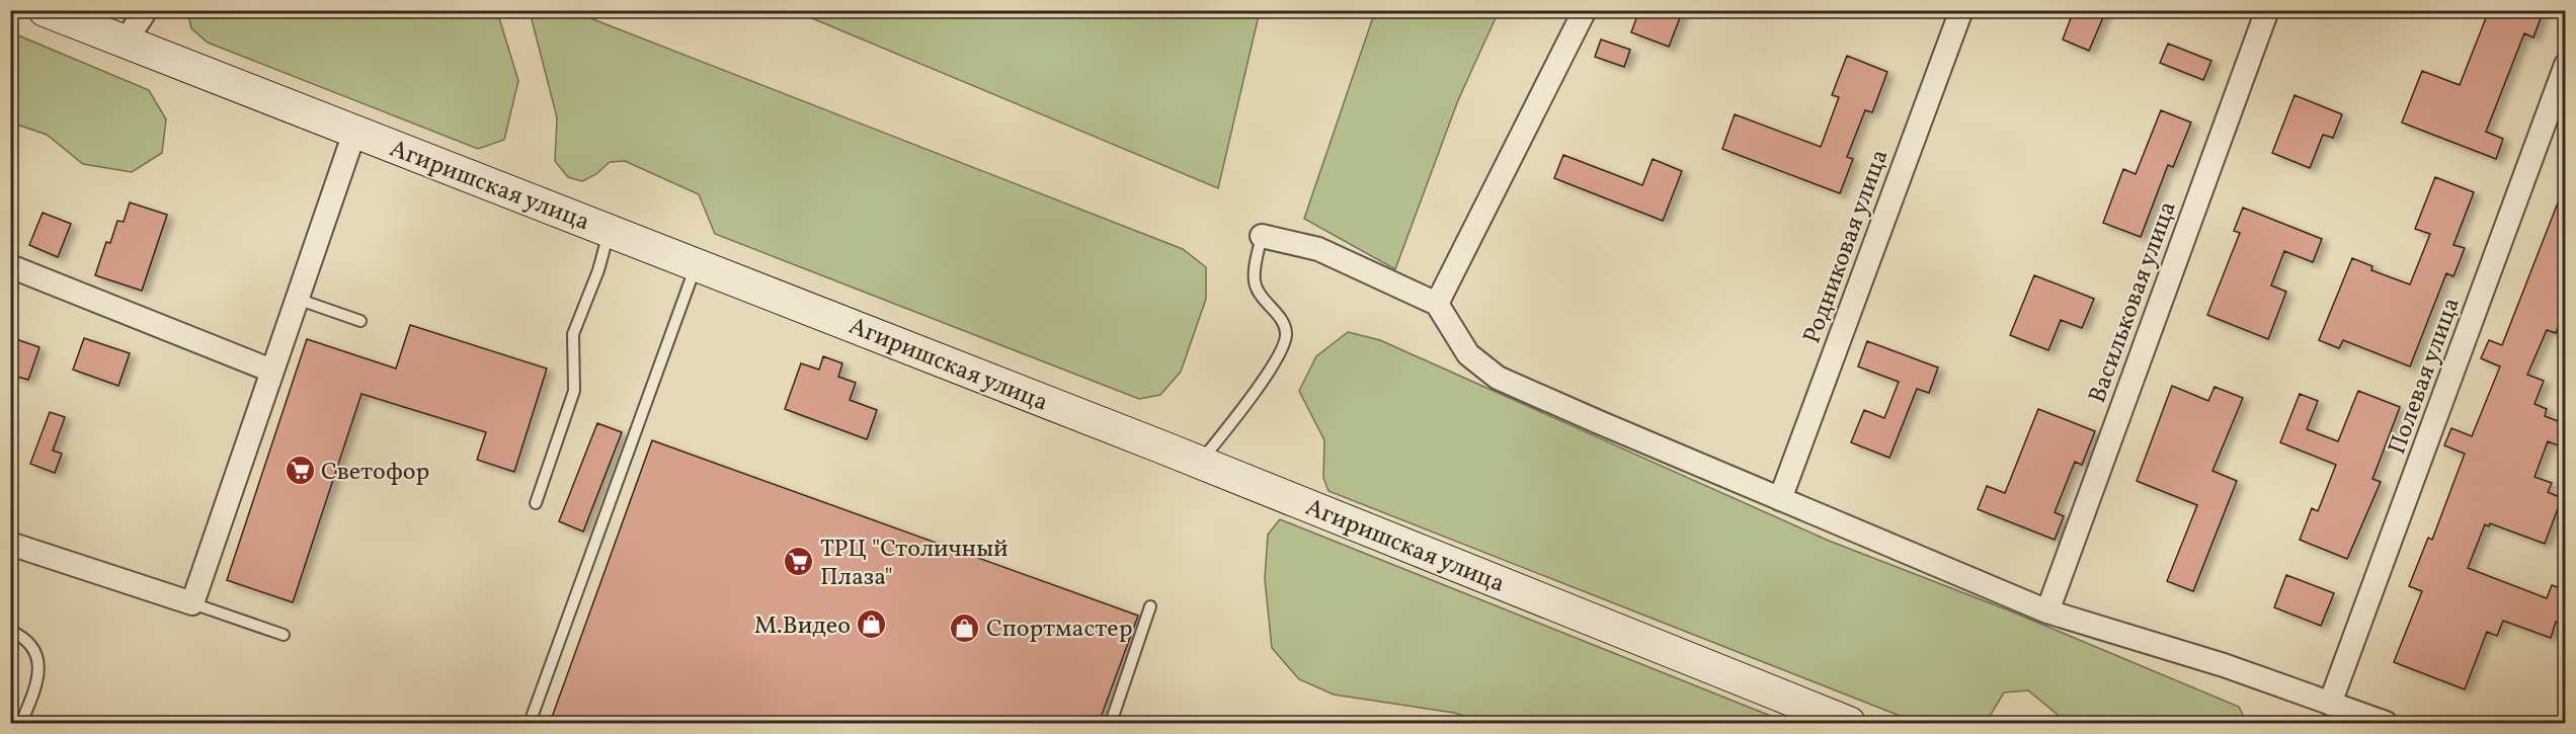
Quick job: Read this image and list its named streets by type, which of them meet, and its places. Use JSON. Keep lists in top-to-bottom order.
{
  "streets": {
    "street": [
      "Агиришская улица",
      "Родниковая улица",
      "Васильковая улица",
      "Полевая улица"
    ]
  },
  "places": {
    "supermarket": ["Светофор", "ТРЦ \"Столичный Плаза\""],
    "shop": ["М.Видео", "Спортмастер"]
  }
}
